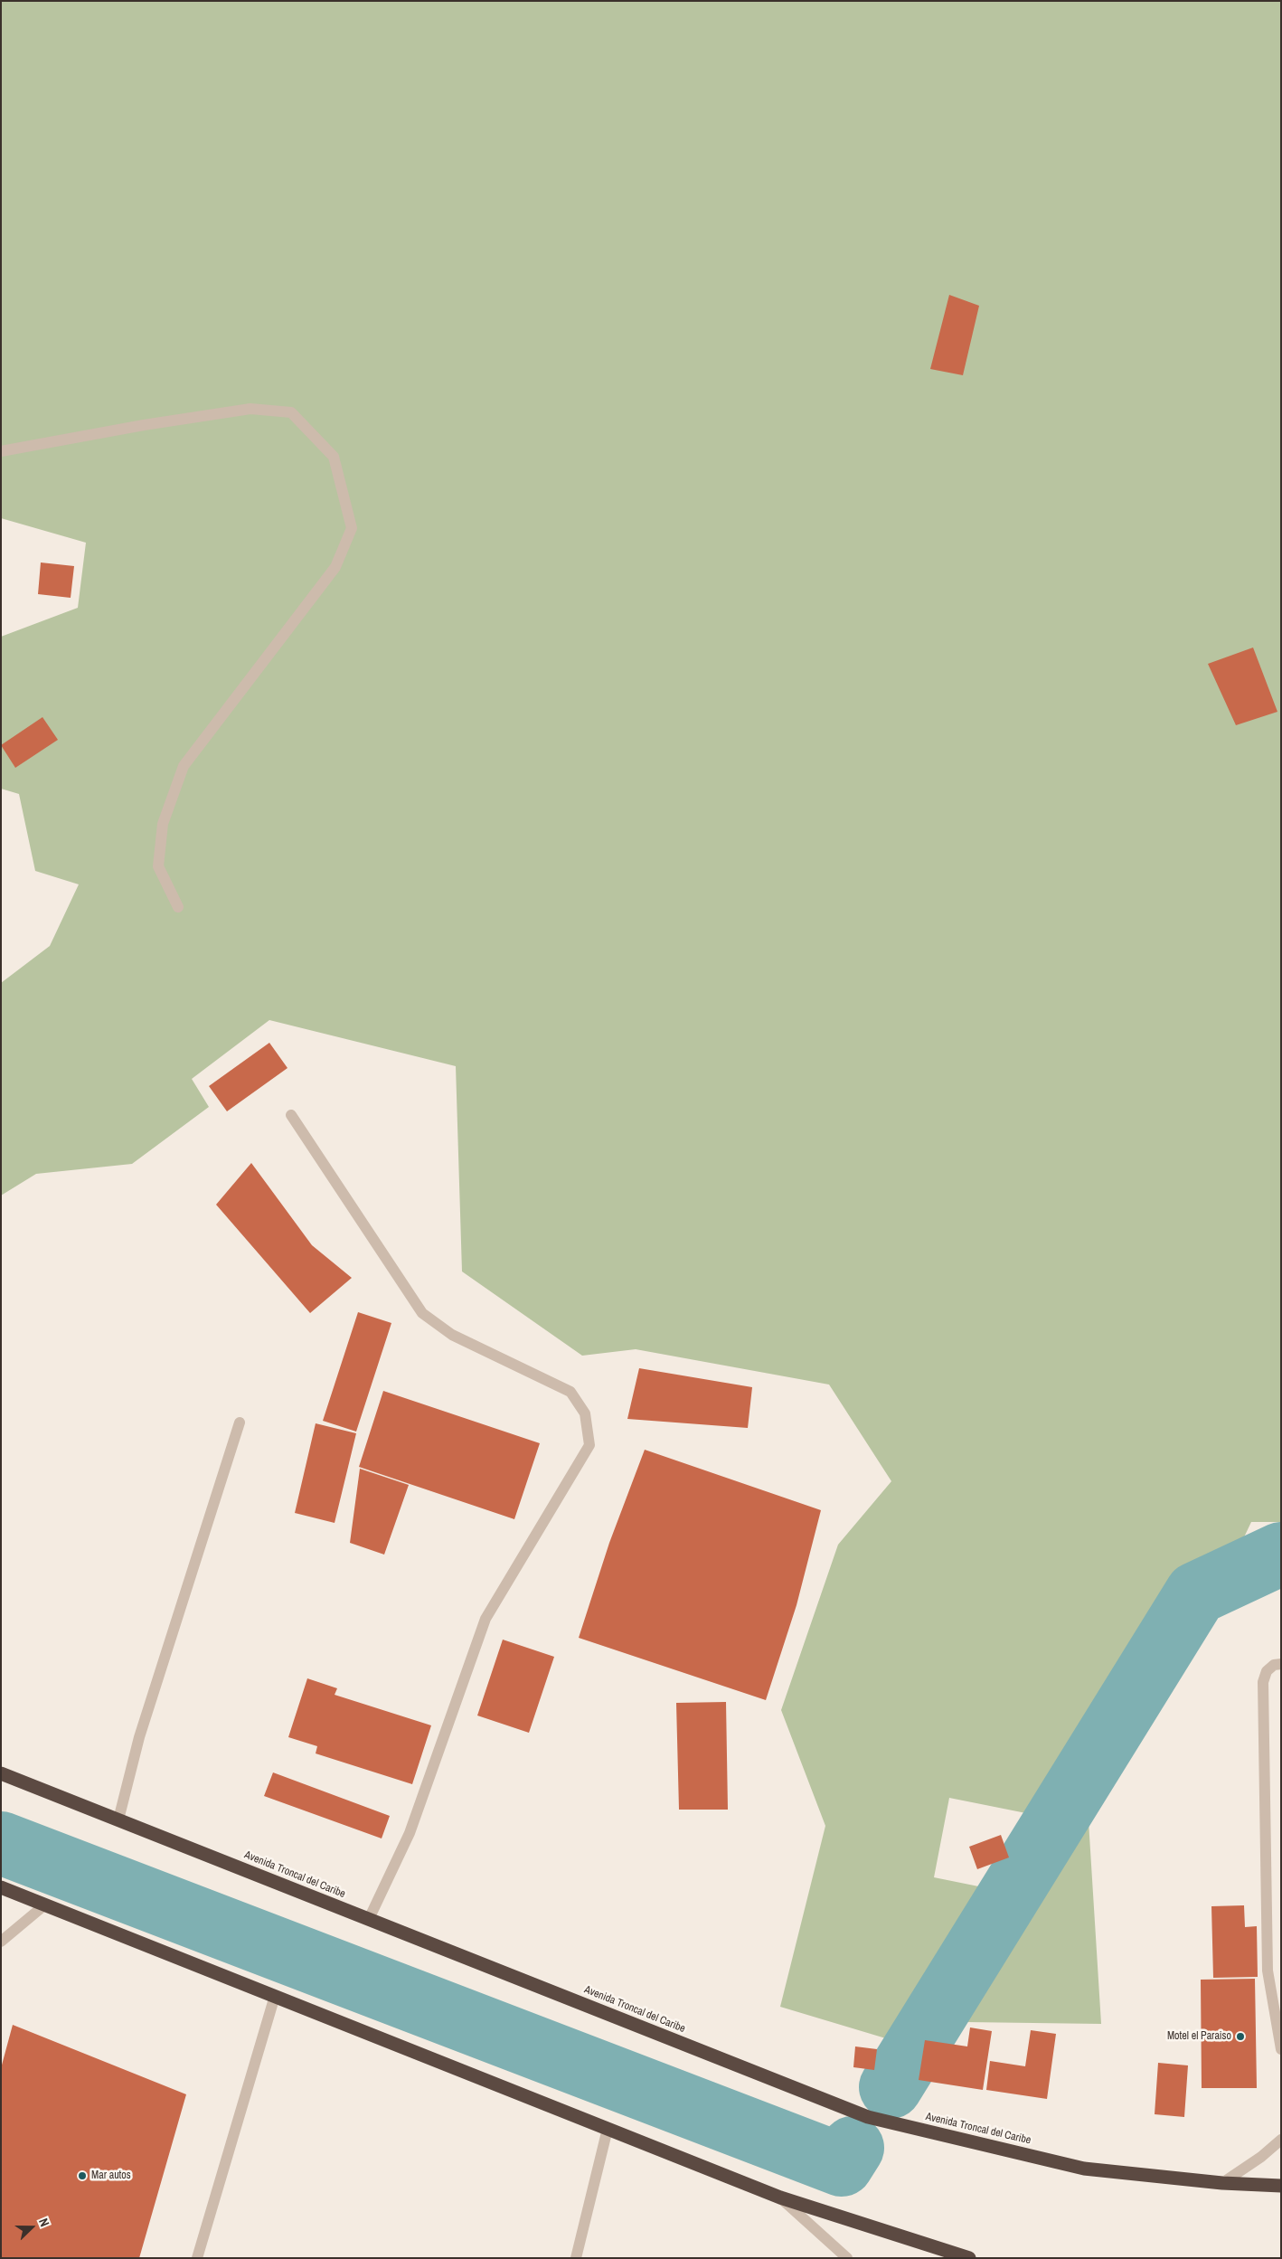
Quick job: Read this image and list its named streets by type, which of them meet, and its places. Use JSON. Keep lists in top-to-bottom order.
{
  "streets": {
    "highway": ["Avenida Troncal del Caribe"]
  },
  "places": ["Motel el Paraiso", "Mar autos"],
  "north": "right"
}
